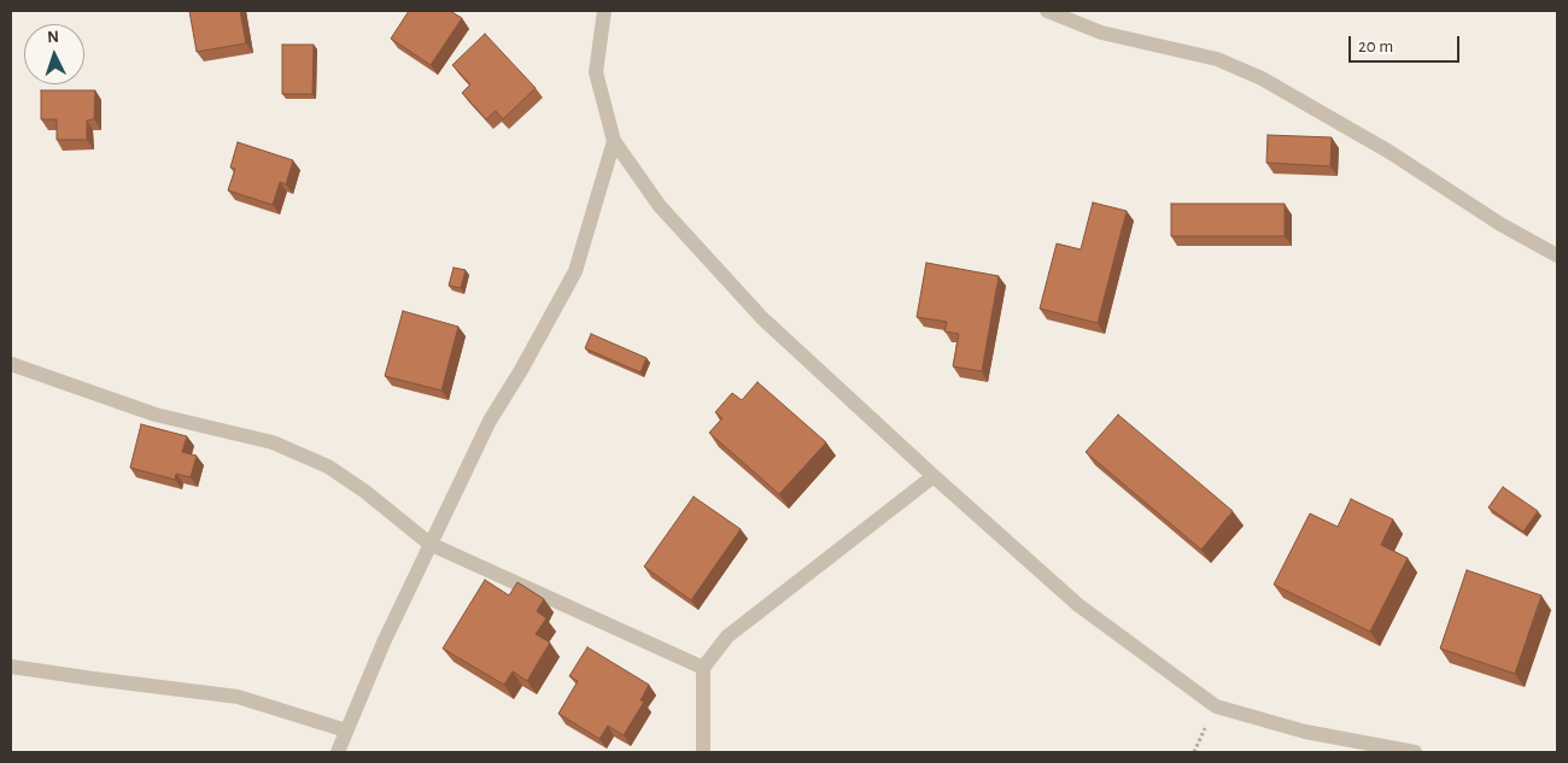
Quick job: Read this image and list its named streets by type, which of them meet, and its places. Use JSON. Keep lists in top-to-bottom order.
{
  "scale_bar": "20 m",
  "north": "top"
}
